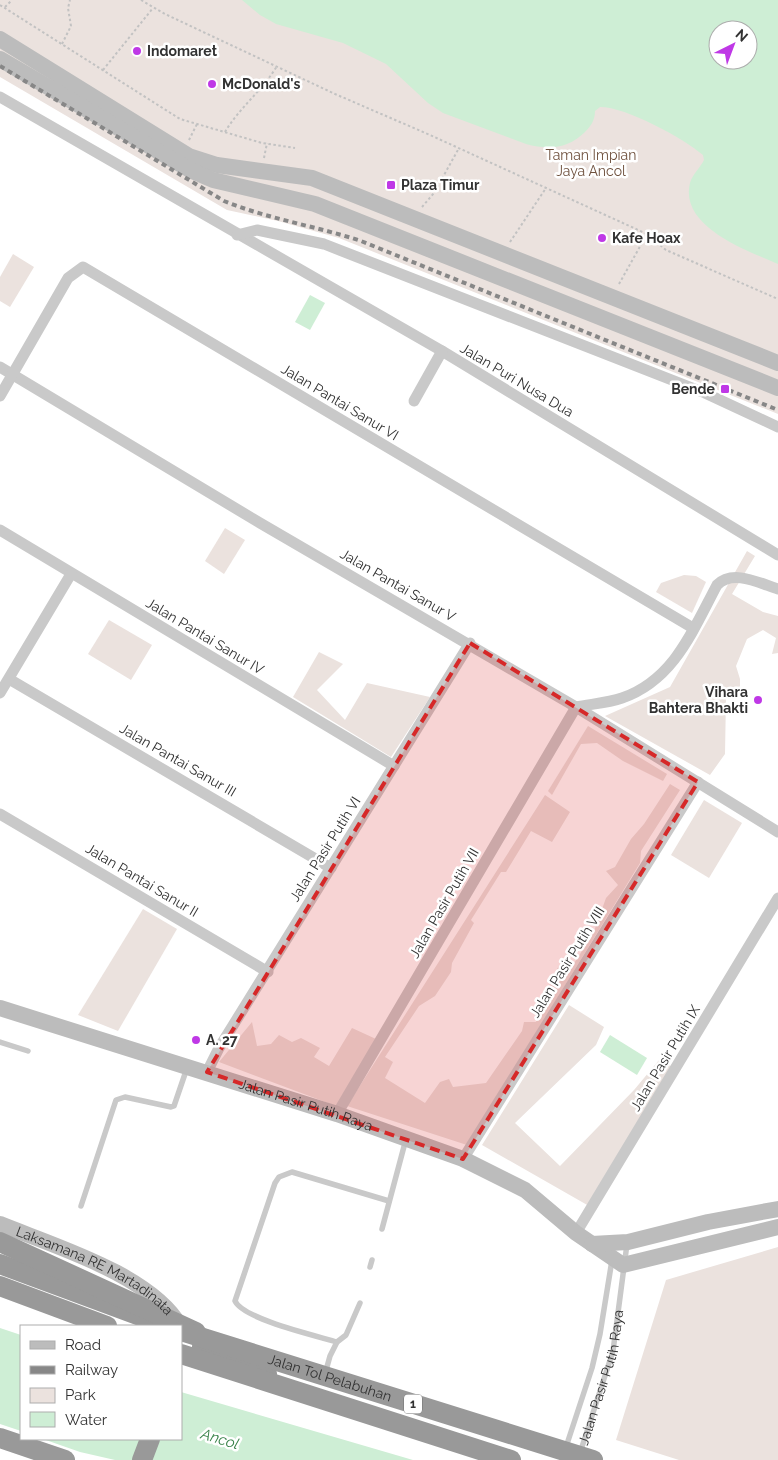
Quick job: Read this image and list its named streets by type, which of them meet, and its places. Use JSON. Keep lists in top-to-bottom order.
{
  "streets": {
    "highway": ["Jalan Tol Pelabuhan", "1"],
    "street": [
      "Jalan Puri Nusa Dua",
      "Jalan Pantai Sanur VI",
      "Jalan Pantai Sanur V",
      "Jalan Pantai Sanur IV",
      "Jalan Pantai Sanur III",
      "Jalan Pasir Putih VI",
      "Jalan Pantai Sanur II",
      "Jalan Pasir Putih VII",
      "Jalan Pasir Putih VIII",
      "Jalan Pasir Putih IX",
      "Jalan Pasir Putih Raya",
      "Laksamana RE Martadinata"
    ]
  },
  "crossings": [
    ["Jalan Pantai Sanur VI", "Jalan Pantai Sanur V"],
    ["Jalan Pantai Sanur V", "Jalan Pasir Putih VI"],
    ["Jalan Pantai Sanur V", "Jalan Pasir Putih VII"],
    ["Jalan Pantai Sanur V", "Jalan Pasir Putih VIII"],
    ["Jalan Pantai Sanur IV", "Jalan Pasir Putih VI"],
    ["Jalan Pantai Sanur III", "Jalan Pasir Putih VI"],
    ["Jalan Pasir Putih VI", "Jalan Pantai Sanur II"],
    ["Jalan Pasir Putih VI", "Jalan Pasir Putih Raya"],
    ["Jalan Pasir Putih VII", "Jalan Pasir Putih Raya"],
    ["Jalan Pasir Putih VIII", "Jalan Pasir Putih Raya"],
    ["Jalan Pasir Putih IX", "Jalan Pasir Putih Raya"]
  ],
  "water": ["Ancol"],
  "parks": ["Taman Impian Jaya Ancol"],
  "places": {
    "other": [
      "Indomaret",
      "McDonald's",
      "Kafe Hoax",
      "Vihara Bahtera Bhakti",
      "A. 27"
    ],
    "transit": ["Plaza Timur", "Bende"]
  },
  "legend": [
    "Road",
    "Railway",
    "Park",
    "Water"
  ],
  "north": "top right"
}
